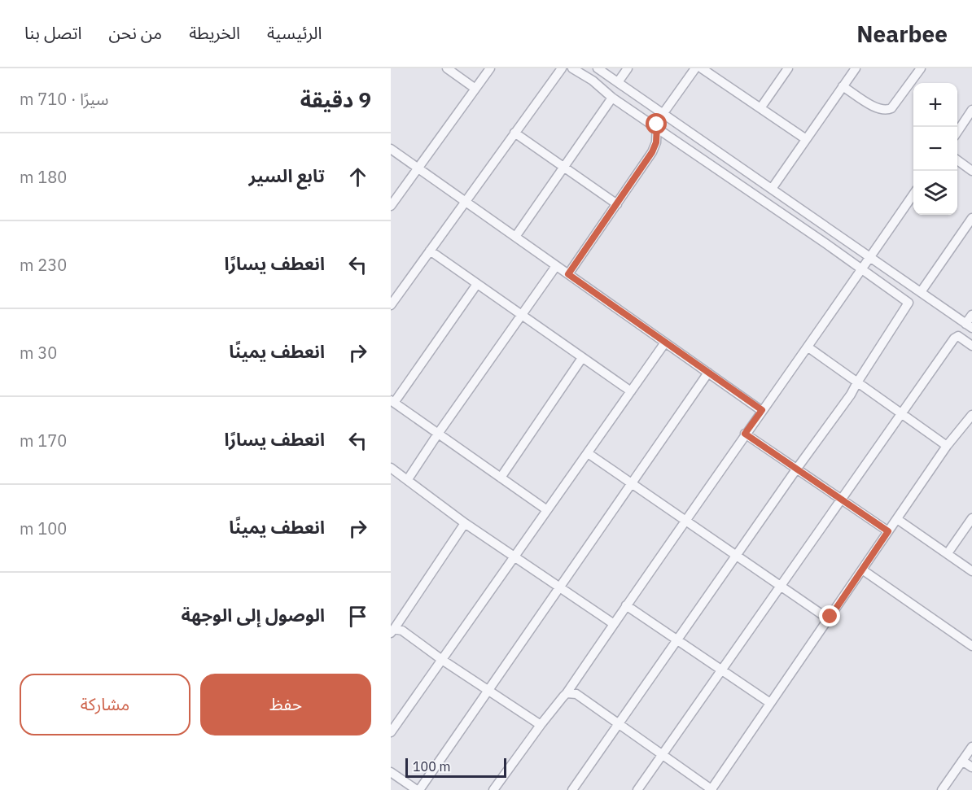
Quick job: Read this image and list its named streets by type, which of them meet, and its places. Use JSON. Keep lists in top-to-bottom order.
{
  "scale_bar": "100 m",
  "page": {
    "header": "Nearbee",
    "nav": [
      "الرئيسية",
      "الخريطة",
      "من نحن",
      "اتصل بنا"
    ],
    "heading": ["9 دقيقة", "سيرًا · 710 m"],
    "map_buttons": ["+", "−"],
    "list": [
      ["تابع السير", "180 m"],
      ["انعطف يسارًا", "230 m"],
      ["انعطف يمينًا", "30 m"],
      ["انعطف يسارًا", "170 m"],
      ["انعطف يمينًا", "100 m"],
      "الوصول إلى الوجهة"
    ],
    "buttons": ["حفظ", "مشاركة"],
    "scale": "100 m"
  }
}
